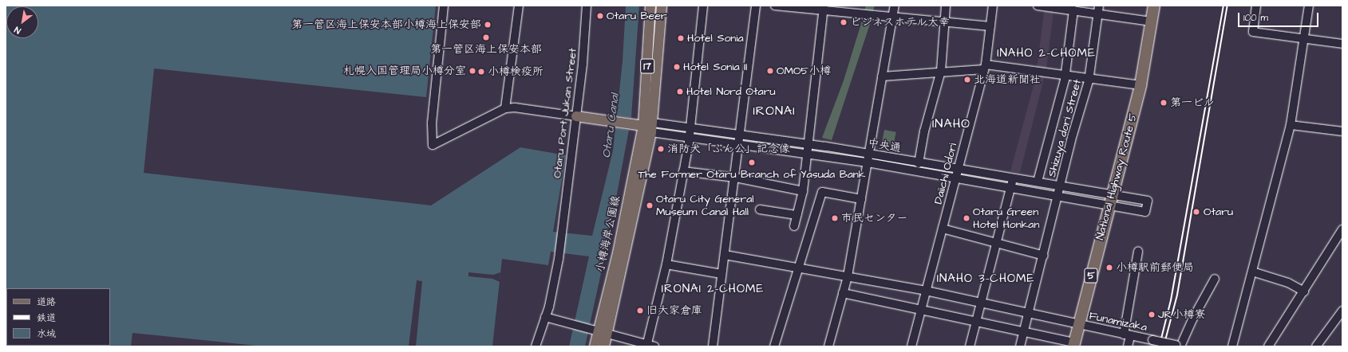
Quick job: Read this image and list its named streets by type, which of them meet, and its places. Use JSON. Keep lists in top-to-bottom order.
{
  "streets": {
    "highway": ["National Highway Route 5", "5"],
    "main road": ["17", "小樽海岸公園線"],
    "street": [
      "Otaru Port Jukan Street",
      "Shizuya dori Street",
      "中央通",
      "Daiichi Odori",
      "Funamizaka"
    ]
  },
  "crossings": [
    ["17", "中央通"],
    ["17", "小樽海岸公園線"],
    ["Shizuya dori Street", "中央通"],
    ["Shizuya dori Street", "Funamizaka"],
    ["中央通", "Daiichi Odori"],
    ["中央通", "National Highway Route 5"],
    ["中央通", "小樽海岸公園線"],
    ["Daiichi Odori", "Funamizaka"],
    ["National Highway Route 5", "Funamizaka"]
  ],
  "districts": [
    "INAHO 2-CHOME",
    "IRONAI",
    "INAHO",
    "INAHO 3-CHOME",
    "IRONAI 2-CHOME"
  ],
  "water": ["Otaru Canal"],
  "places": [
    "Otaru Beer",
    "ビジネスホテル大幸",
    "第一管区海上保安本部小樽海上保安部",
    "第一管区海上保安本部",
    "Hotel Sonia",
    "Hotel Sonia II",
    "札幌入国管理局小樽分室",
    "OMO5小樽",
    "小樽検疫所",
    "北海道新聞社",
    "Hotel Nord Otaru",
    "第一ビル",
    "消防犬「ぶん公」記念像",
    "The Former Otaru Branch of Yasuda Bank",
    "Otaru City General Museum Canal Hall",
    "Otaru",
    "市民センター",
    "Otaru Green Hotel Honkan",
    "小樽駅前郵便局",
    "旧大家倉庫",
    "JR小樽寮"
  ],
  "legend": ["道路", "鉄道", "水域"],
  "scale_bar": "100 m",
  "north": "bottom left"
}
